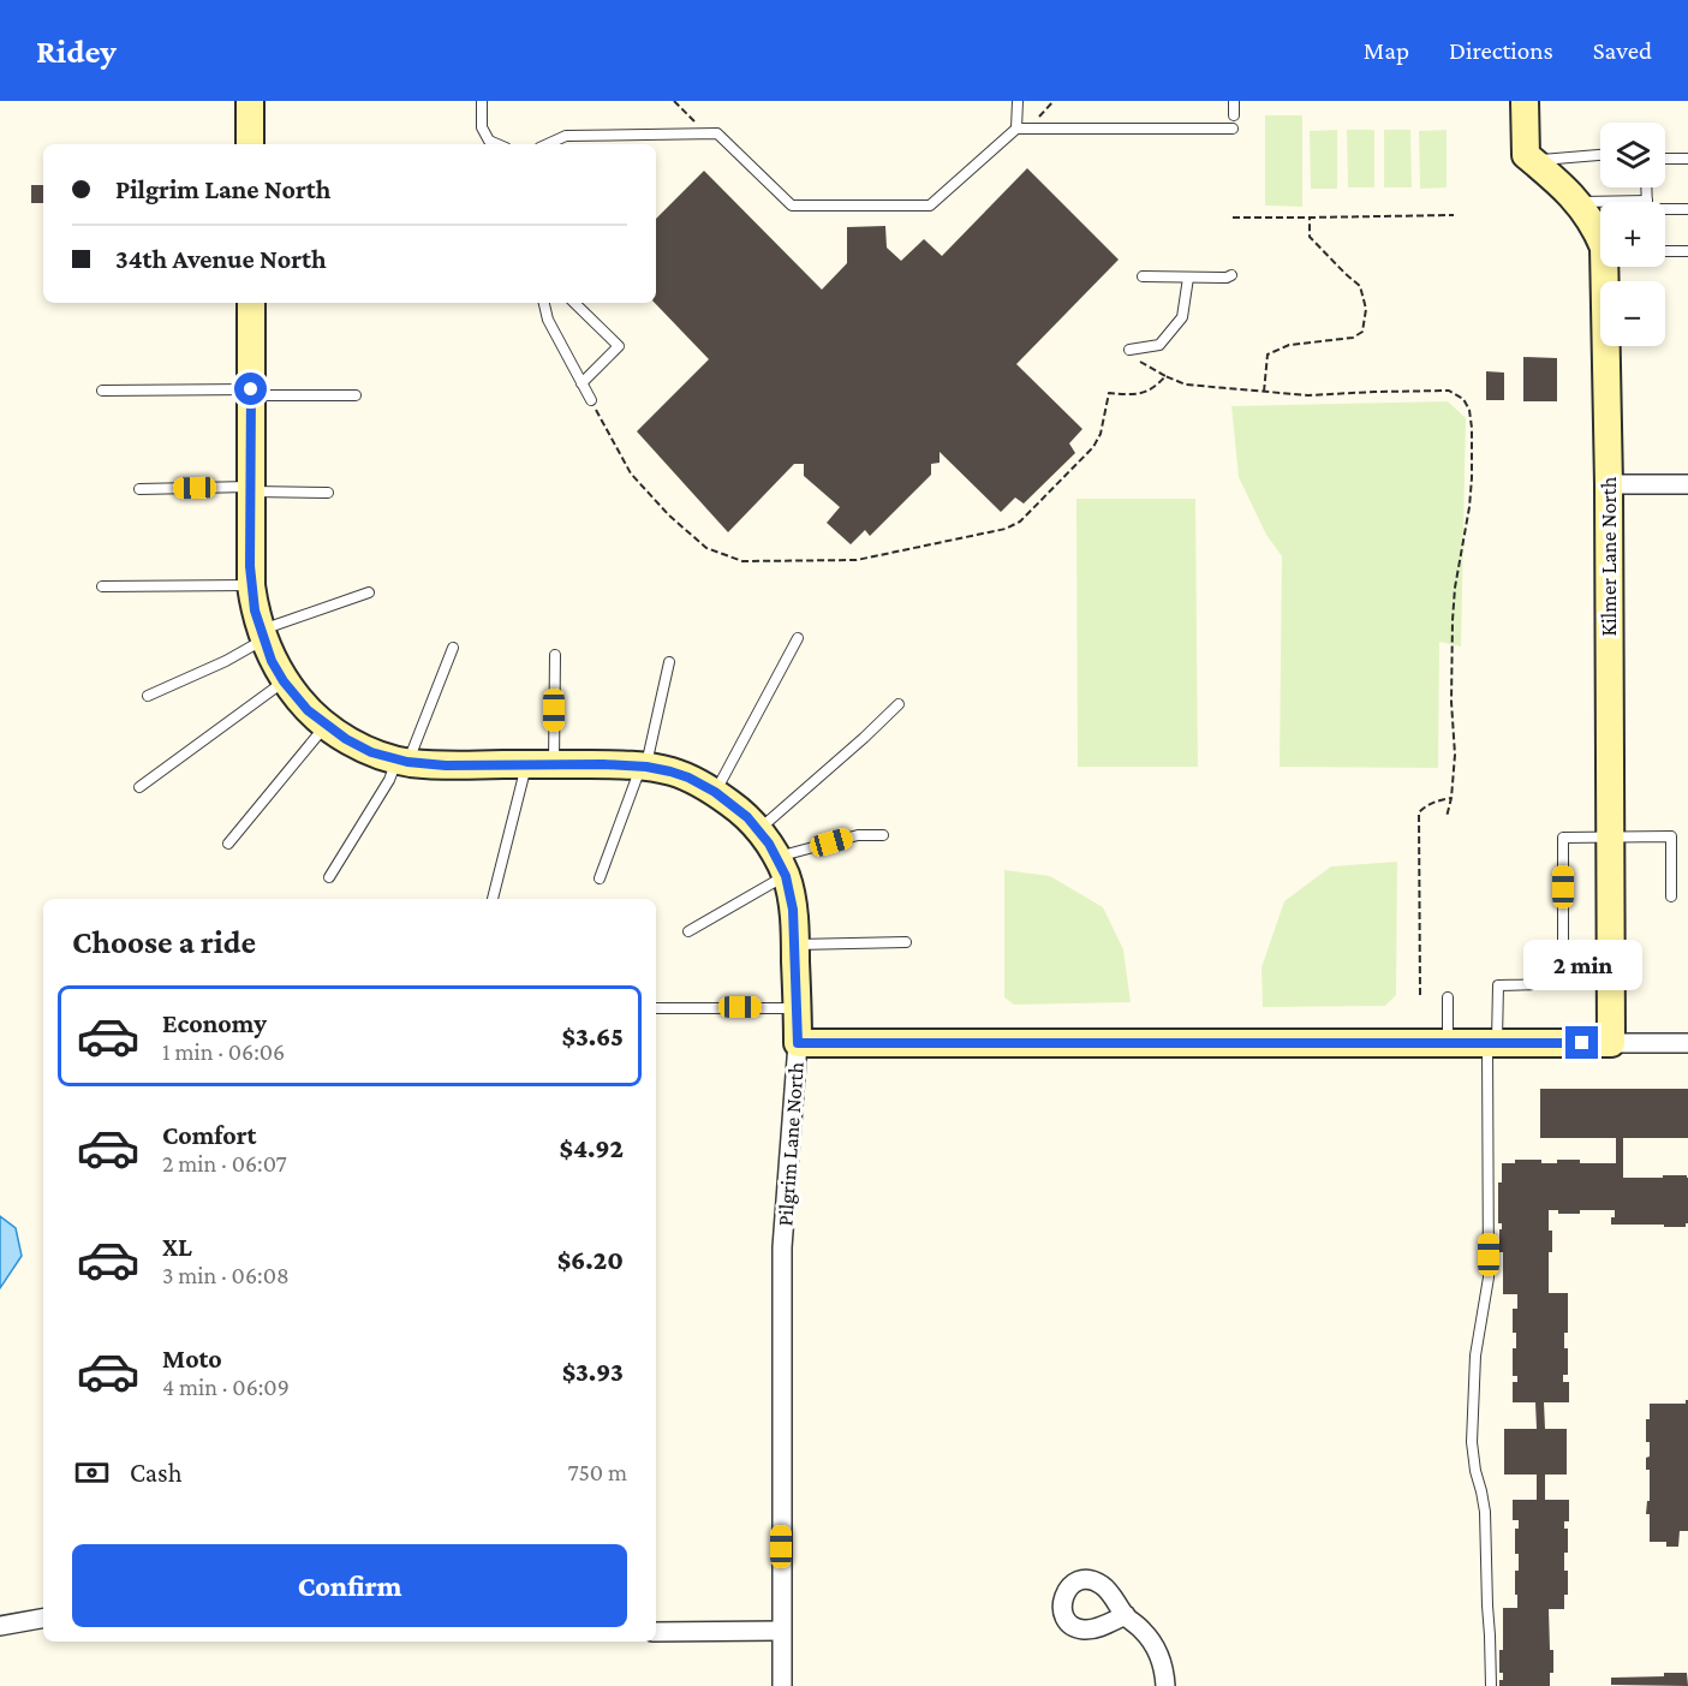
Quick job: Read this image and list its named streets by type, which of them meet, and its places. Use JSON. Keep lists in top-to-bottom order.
{
  "streets": {
    "street": ["Kilmer Lane North", "Pilgrim Lane North"]
  },
  "page": {
    "header": "Ridey",
    "nav": ["Map", "Directions", "Saved"],
    "map_buttons": ["+", "−"],
    "banner": ["Pilgrim Lane North", "34th Avenue North"],
    "heading": "Choose a ride",
    "bubble": "2 min",
    "list": [
      {
        "name": "Economy",
        "note": "1 min · 06:06",
        "value": "$3.65"
      },
      {
        "name": "Comfort",
        "note": "2 min · 06:07",
        "value": "$4.92"
      },
      {
        "name": "XL",
        "note": "3 min · 06:08",
        "value": "$6.20"
      },
      {
        "name": "Moto",
        "note": "4 min · 06:09",
        "value": "$3.93"
      }
    ],
    "pay": ["Cash", "750 m"],
    "buttons": "Confirm"
  }
}
